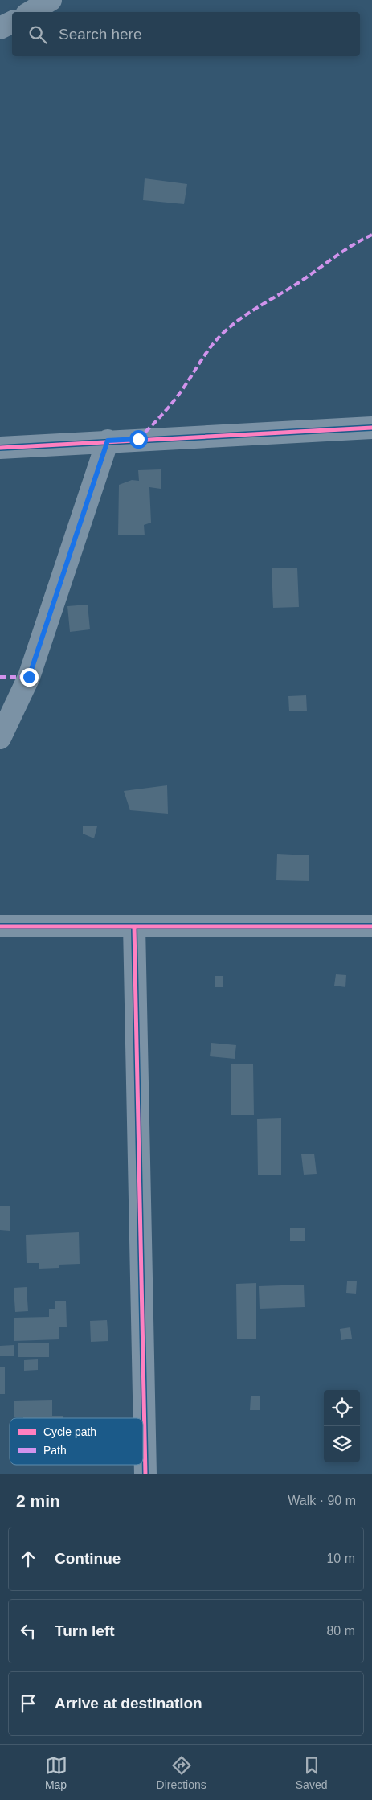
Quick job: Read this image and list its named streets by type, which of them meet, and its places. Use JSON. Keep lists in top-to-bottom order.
{
  "legend": ["Cycle path", "Path"],
  "page": {
    "search": "Search here",
    "heading": ["2 min", "Walk · 90 m"],
    "list": [
      ["Continue", "10 m"],
      ["Turn left", "80 m"],
      "Arrive at destination"
    ],
    "nav": ["Map", "Directions", "Saved"]
  }
}
